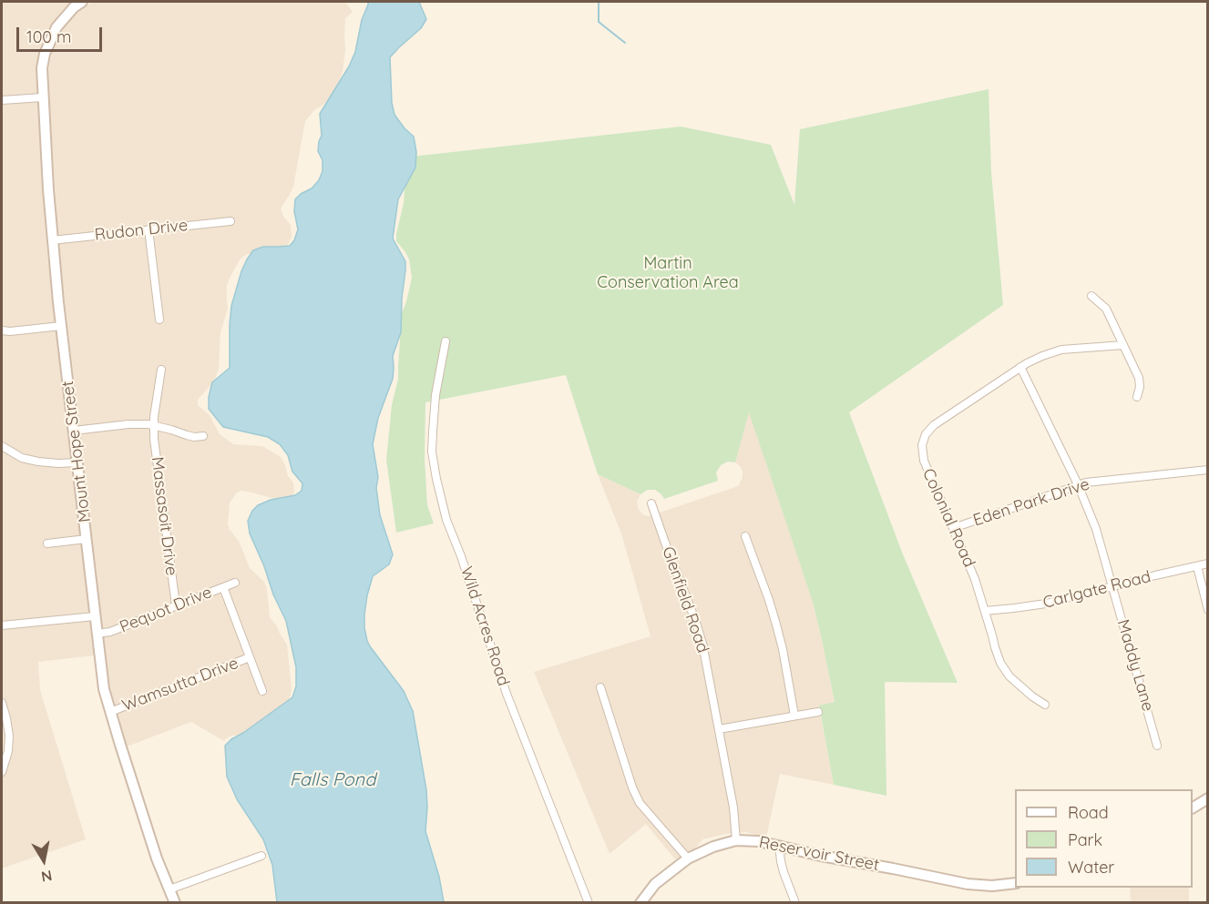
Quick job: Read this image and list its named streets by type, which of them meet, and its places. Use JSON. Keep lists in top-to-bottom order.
{
  "streets": {
    "street": [
      "Rudon Drive",
      "Mount Hope Street",
      "Eden Park Drive",
      "Massasoit Drive",
      "Colonial Road",
      "Carlgate Road",
      "Glenfield Road",
      "Pequot Drive",
      "Wild Acres Road",
      "Maddy Lane",
      "Wamsutta Drive",
      "Reservoir Street"
    ]
  },
  "crossings": [
    ["Rudon Drive", "Mount Hope Street"],
    ["Mount Hope Street", "Pequot Drive"],
    ["Mount Hope Street", "Wamsutta Drive"],
    ["Eden Park Drive", "Colonial Road"],
    ["Eden Park Drive", "Maddy Lane"],
    ["Massasoit Drive", "Pequot Drive"],
    ["Colonial Road", "Carlgate Road"],
    ["Colonial Road", "Maddy Lane"],
    ["Carlgate Road", "Maddy Lane"],
    ["Glenfield Road", "Reservoir Street"]
  ],
  "water": ["Falls Pond"],
  "parks": ["Martin Conservation Area"],
  "legend": ["Road", "Park", "Water"],
  "scale_bar": "100 m",
  "north": "bottom"
}
